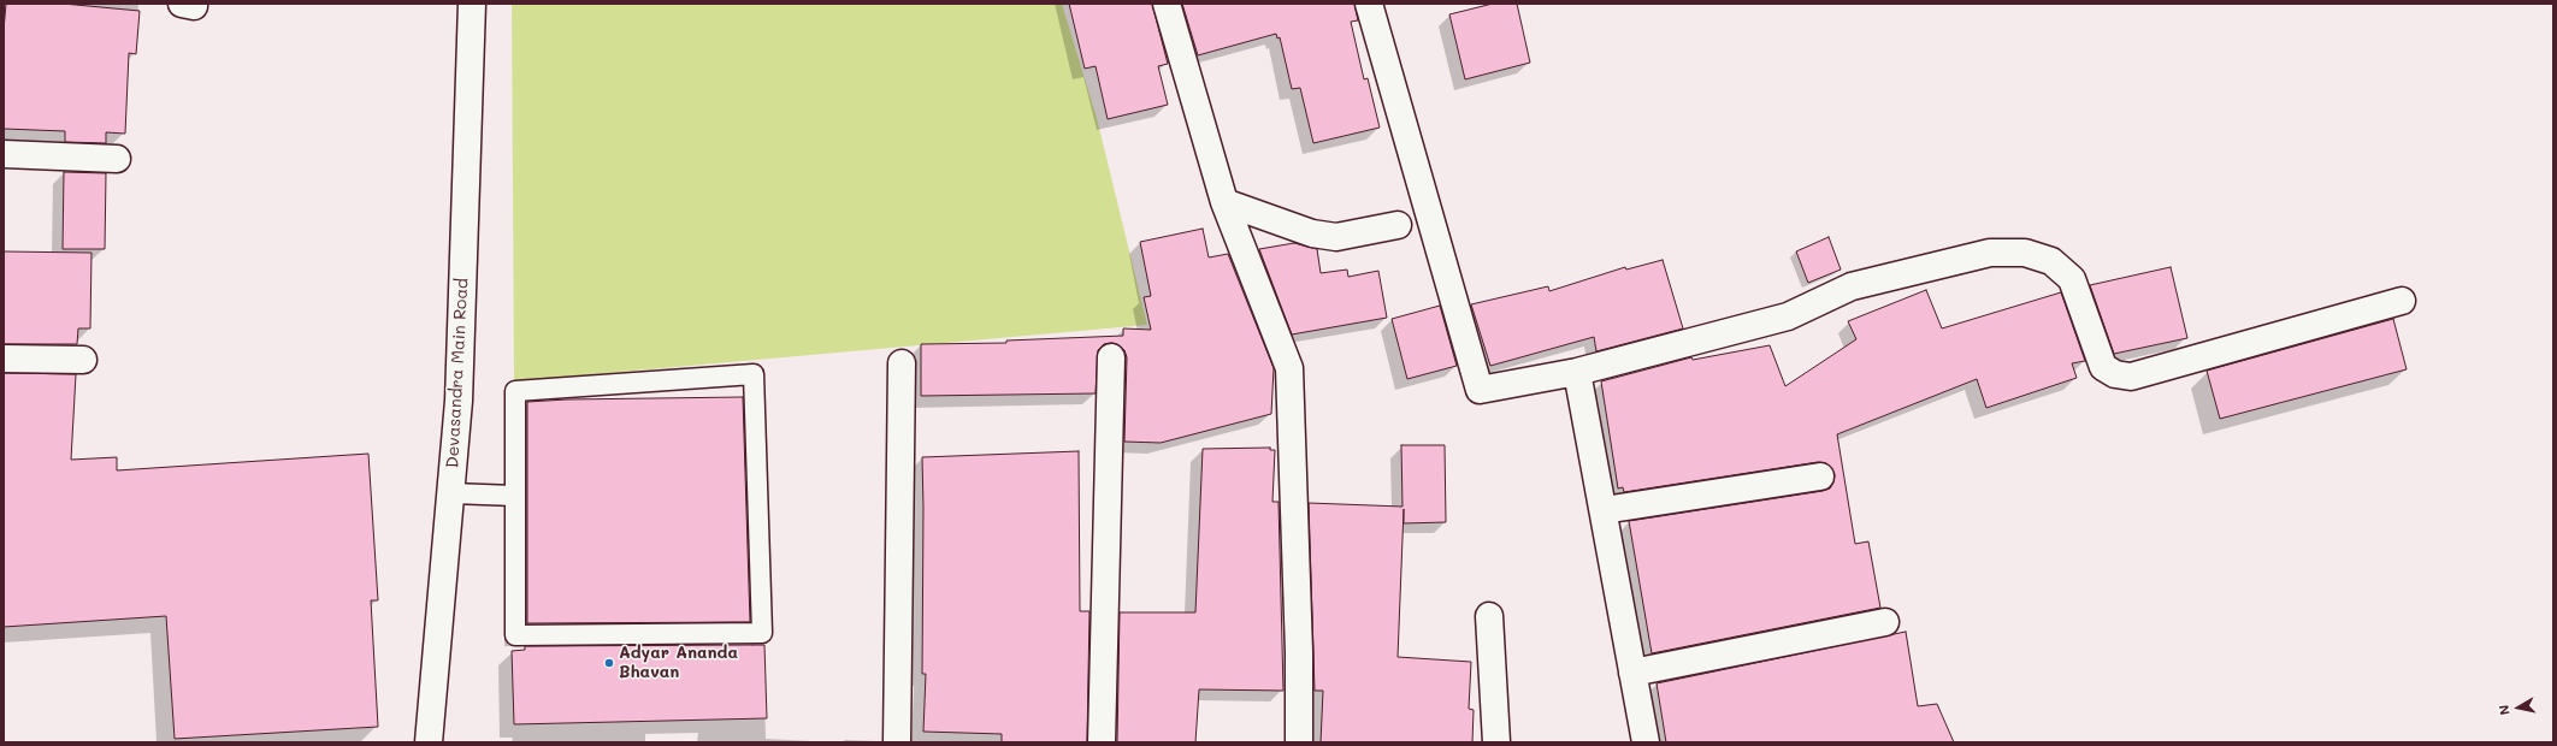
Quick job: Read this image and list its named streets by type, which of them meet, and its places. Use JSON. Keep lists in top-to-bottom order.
{
  "streets": {
    "street": ["Devasandra Main Road"]
  },
  "places": ["Adyar Ananda Bhavan"],
  "north": "left"
}
